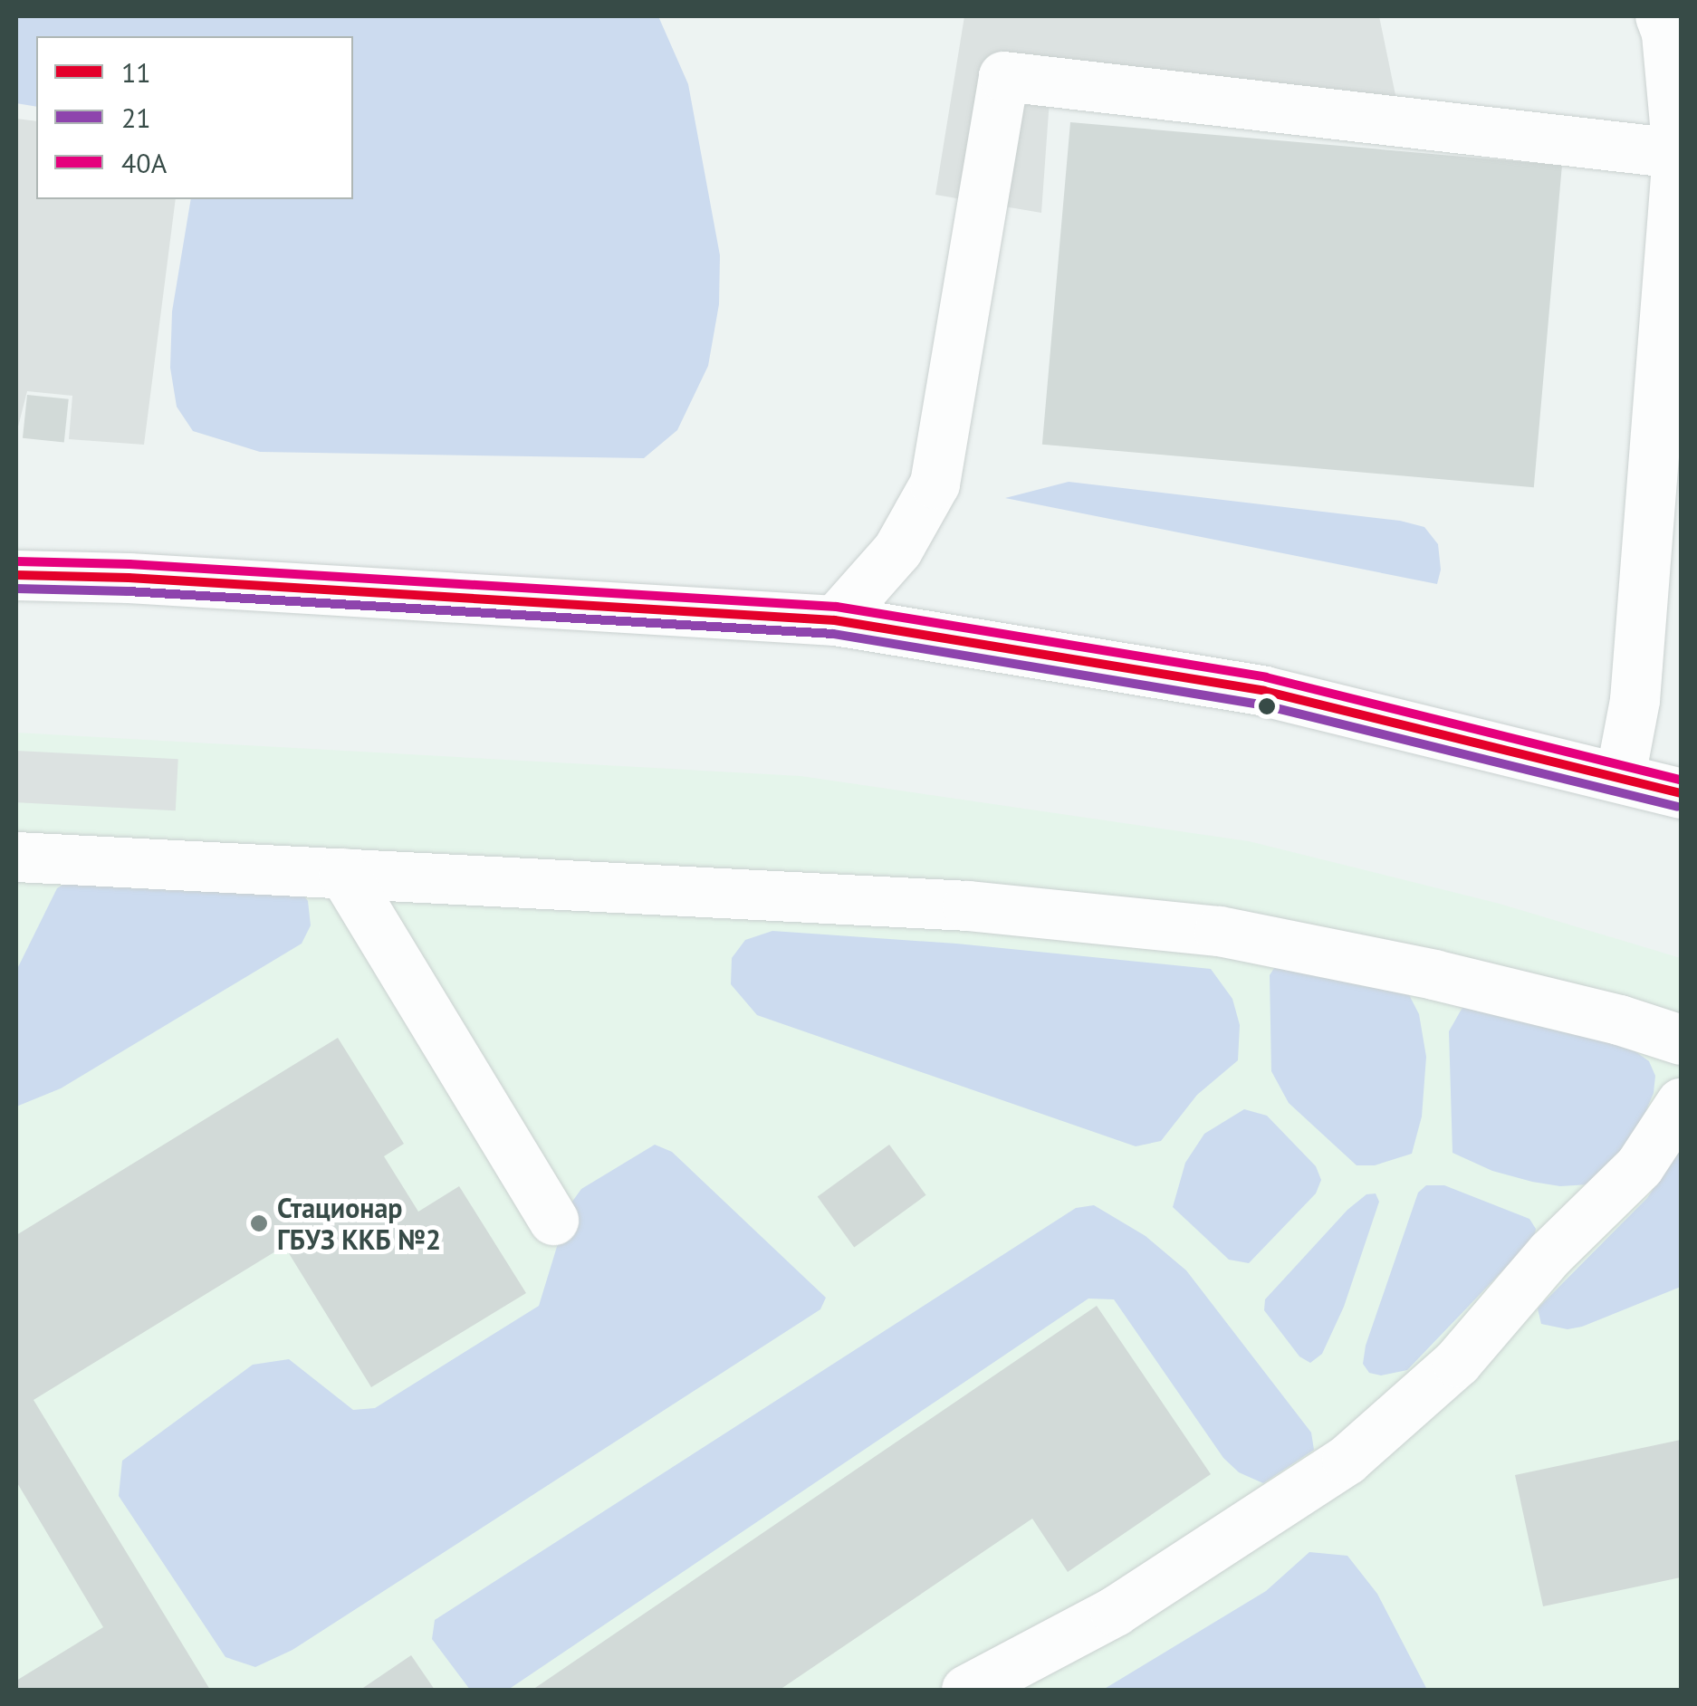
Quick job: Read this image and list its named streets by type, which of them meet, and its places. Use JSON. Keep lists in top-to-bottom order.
{
  "places": ["Стационар ГБУЗ ККБ №2"],
  "lines": ["transit line 40А", "transit line 11", "transit line 21"],
  "legend": ["11", "21", "40А"]
}
